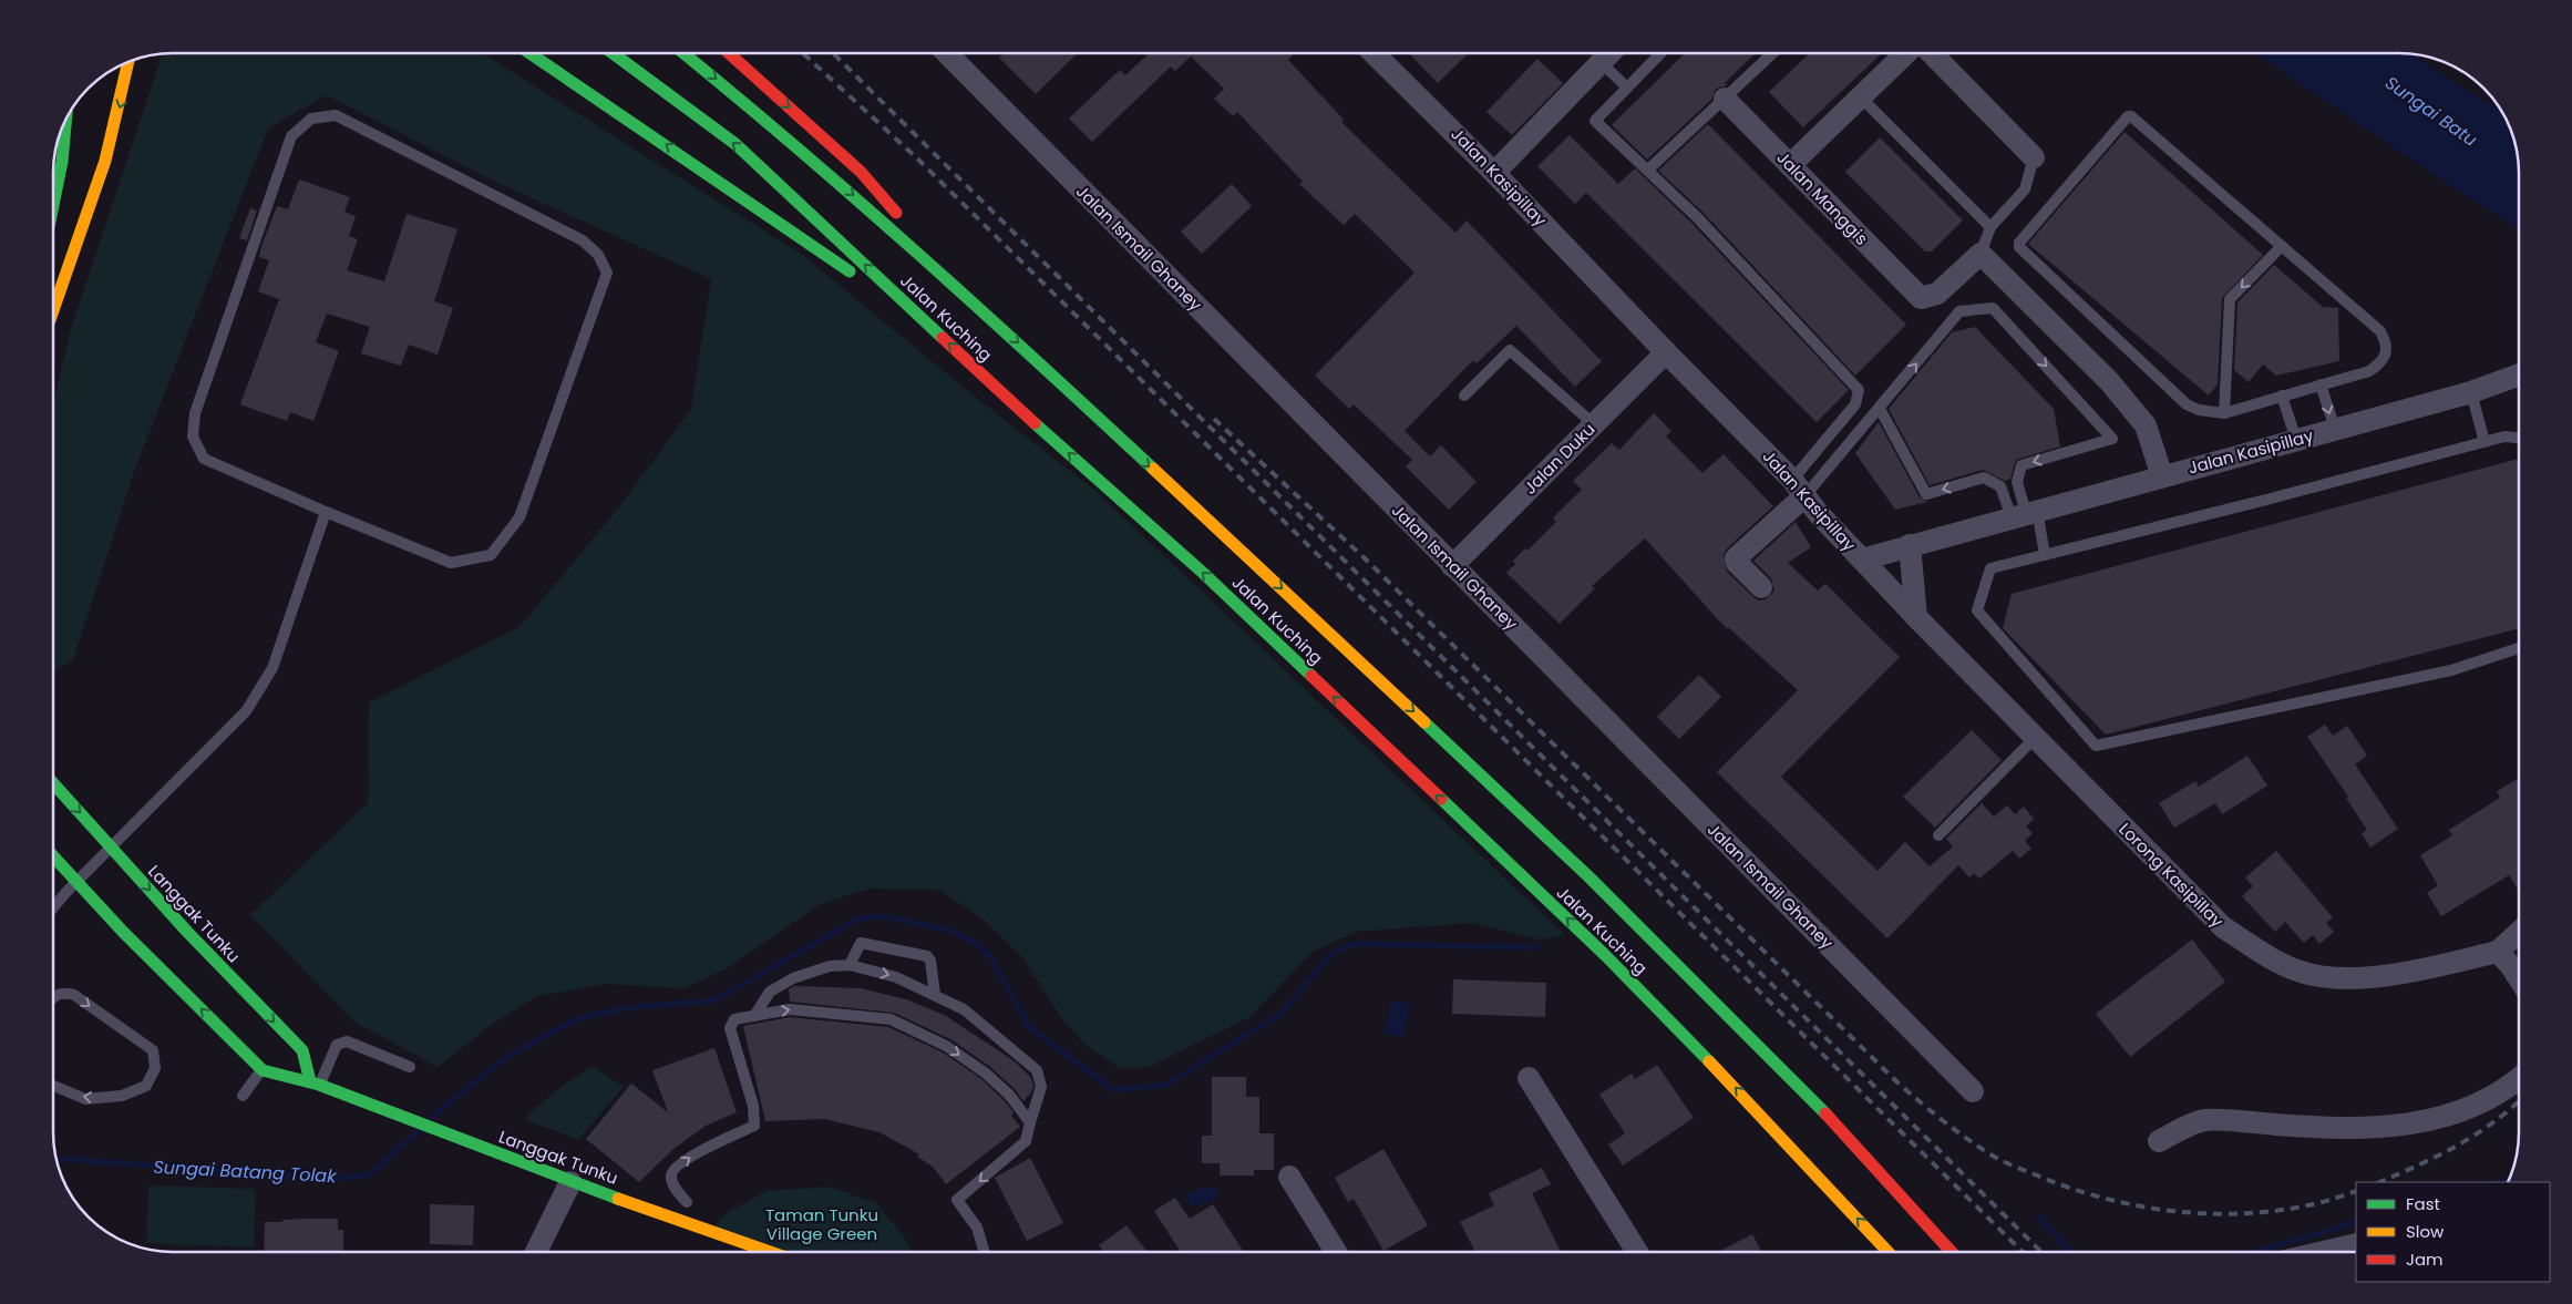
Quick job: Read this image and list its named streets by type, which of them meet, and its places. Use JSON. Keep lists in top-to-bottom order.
{
  "streets": {
    "main road": ["Jalan Kuching", "Langgak Tunku"],
    "street": [
      "Jalan Kasipillay",
      "Jalan Manggis",
      "Jalan Ismail Ghaney",
      "Jalan Duku",
      "Lorong Kasipillay"
    ]
  },
  "crossings": [
    ["Jalan Kasipillay", "Jalan Duku"],
    ["Jalan Kasipillay", "Lorong Kasipillay"],
    ["Jalan Ismail Ghaney", "Jalan Duku"]
  ],
  "water": ["Sungai Batu", "Sungai Batang Tolak"],
  "parks": ["Taman Tunku Village Green"],
  "legend": ["Fast", "Slow", "Jam"]
}
